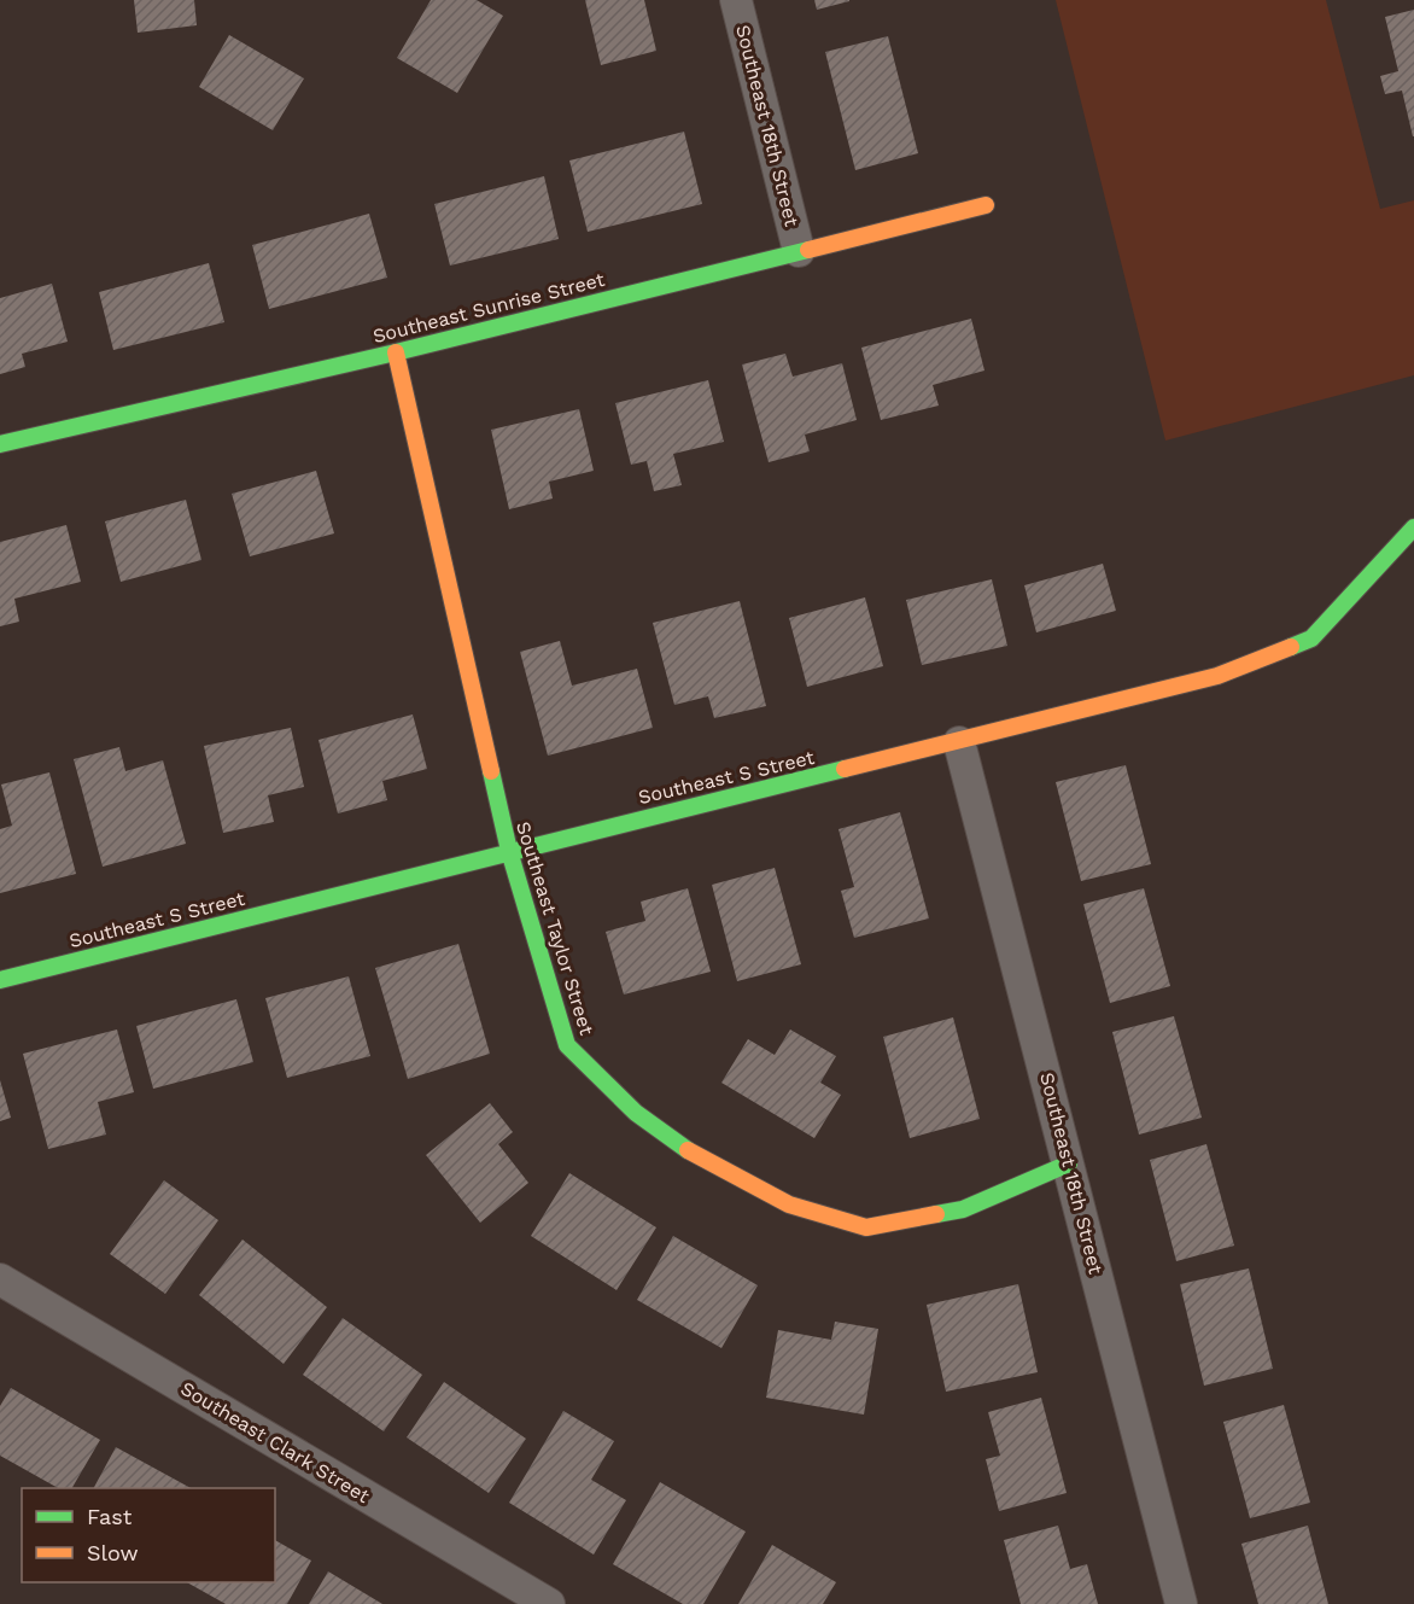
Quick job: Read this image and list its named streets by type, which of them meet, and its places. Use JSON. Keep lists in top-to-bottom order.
{
  "streets": {
    "street": [
      "Southeast 18th Street",
      "Southeast Sunrise Street",
      "Southeast S Street",
      "Southeast Taylor Street",
      "Southeast Clark Street"
    ]
  },
  "crossings": [
    ["Southeast 18th Street", "Southeast Sunrise Street"],
    ["Southeast 18th Street", "Southeast S Street"],
    ["Southeast 18th Street", "Southeast Taylor Street"],
    ["Southeast Sunrise Street", "Southeast Taylor Street"],
    ["Southeast S Street", "Southeast Taylor Street"]
  ],
  "legend": ["Fast", "Slow"]
}
